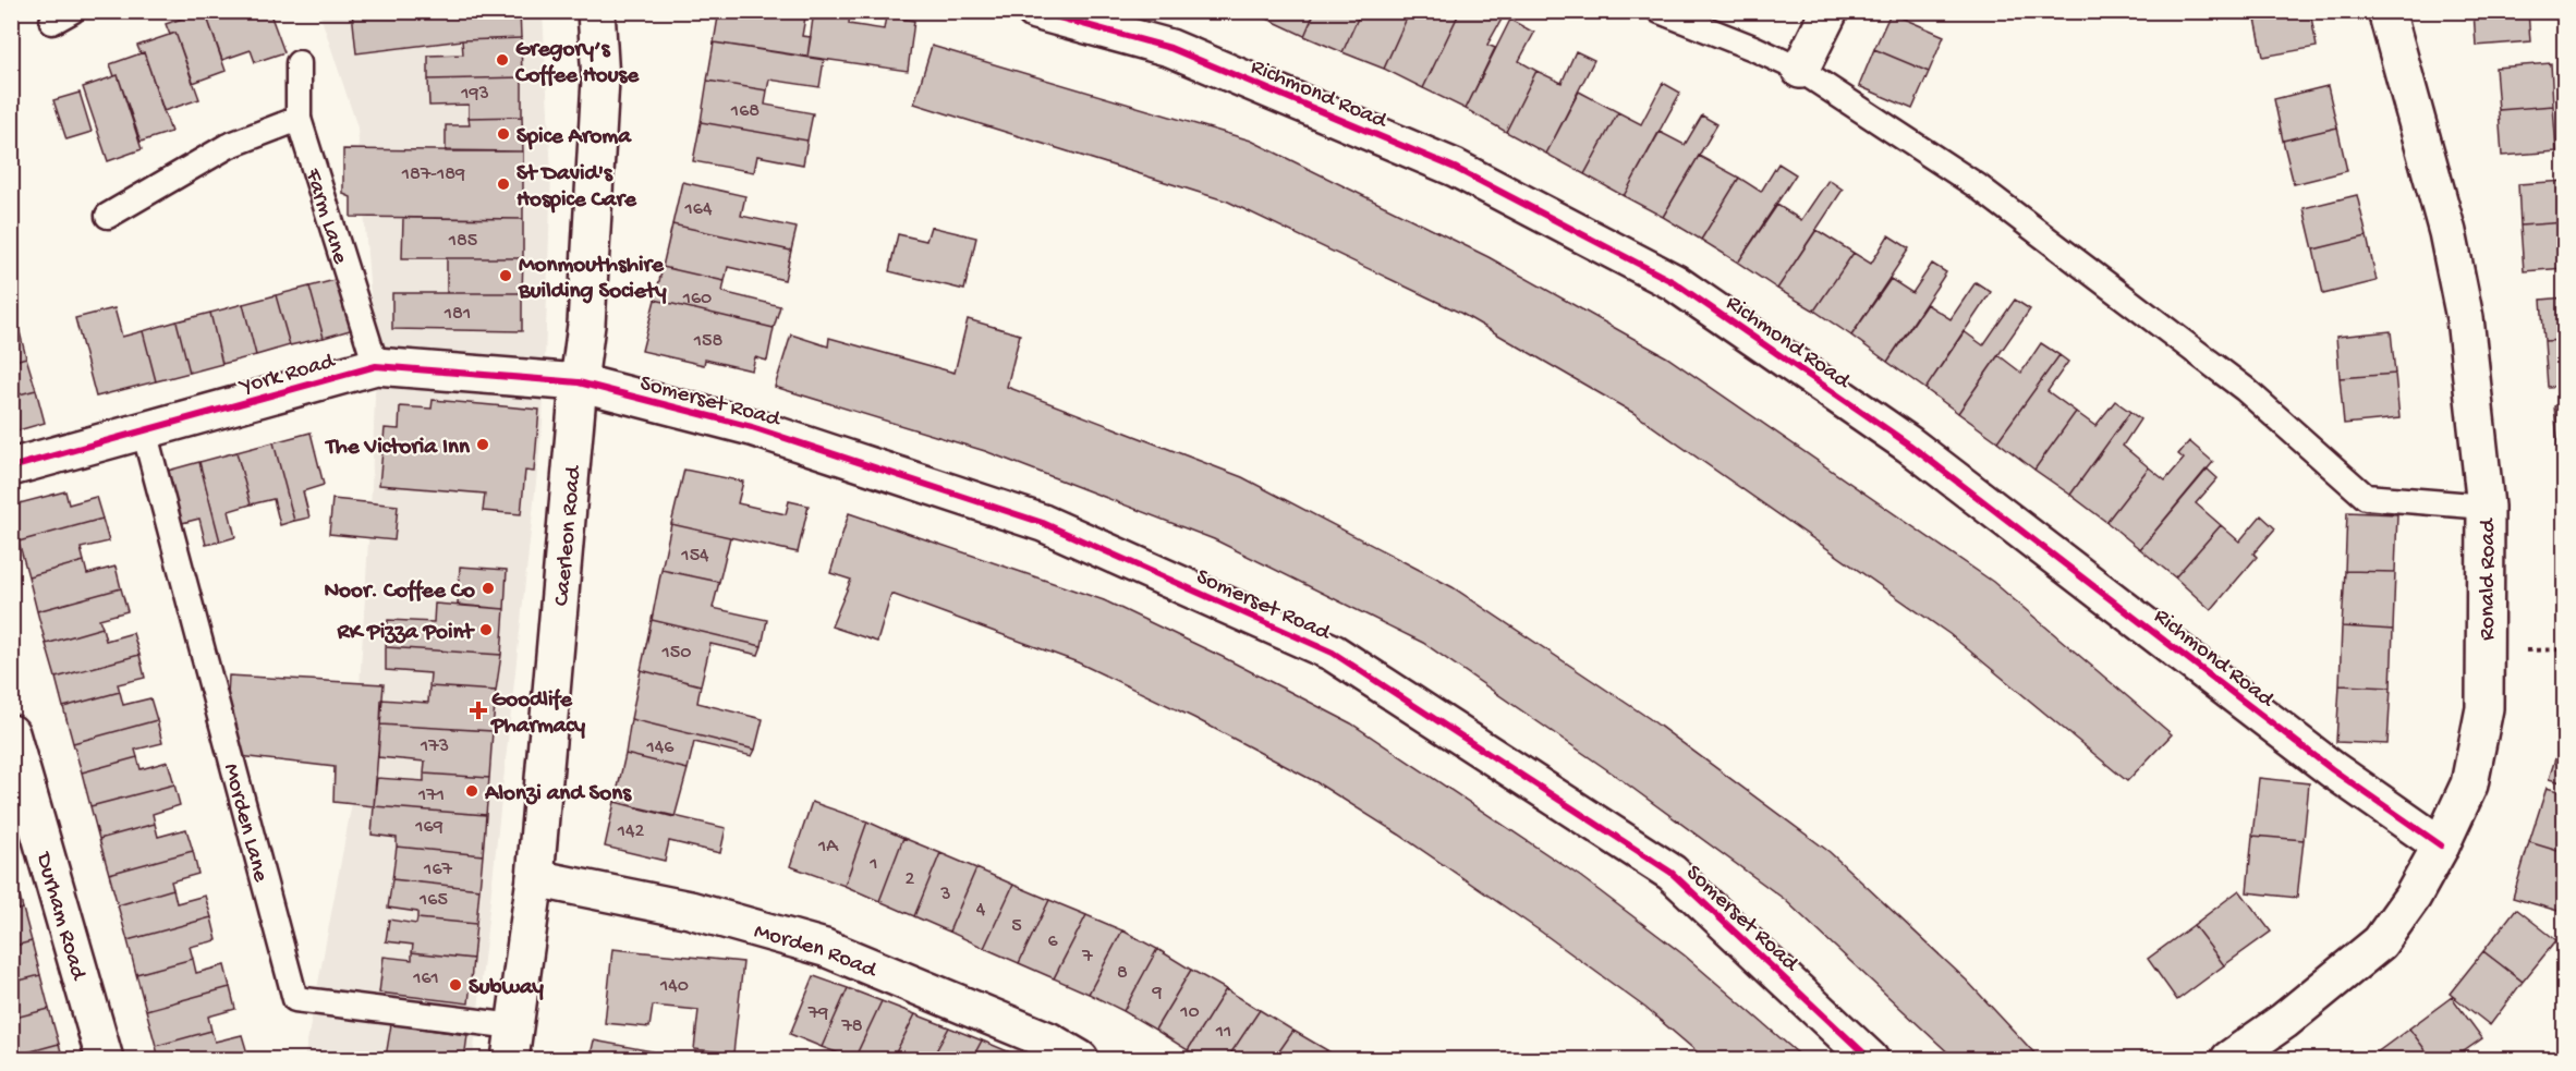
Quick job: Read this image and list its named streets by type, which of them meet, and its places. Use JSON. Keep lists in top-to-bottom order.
{
  "streets": {
    "street": [
      "Richmond Road",
      "York Road",
      "Somerset Road",
      "Caerleon Road",
      "Ronald Road",
      "Durham Road",
      "Morden Road"
    ],
    "lane": ["Farm Lane", "Morden Lane"]
  },
  "crossings": [
    ["Richmond Road", "Ronald Road"],
    ["Farm Lane", "York Road"],
    ["York Road", "Somerset Road"],
    ["York Road", "Caerleon Road"],
    ["York Road", "Morden Lane"],
    ["Somerset Road", "Caerleon Road"],
    ["Caerleon Road", "Morden Lane"],
    ["Caerleon Road", "Morden Road"]
  ],
  "places": {
    "other": [
      "Gregory’s Coffee House",
      "Spice Aroma",
      "St David's Hospice Care",
      "Monmouthshire Building Society",
      "The Victoria Inn",
      "Noor. Coffee Co",
      "RK Pizza Point",
      "Alonzi and Sons",
      "Subway"
    ],
    "health": ["Goodlife Pharmacy"]
  },
  "house_numbers": [
    "193",
    "168",
    "187-189",
    "164",
    "185",
    "160",
    "181",
    "158",
    "154",
    "150",
    "173",
    "146",
    "171",
    "169",
    "142",
    "1A",
    "1",
    "167",
    "2",
    "3",
    "165",
    "4",
    "5",
    "6",
    "7",
    "8",
    "161",
    "140",
    "9",
    "10",
    "79",
    "78",
    "11"
  ]
}
